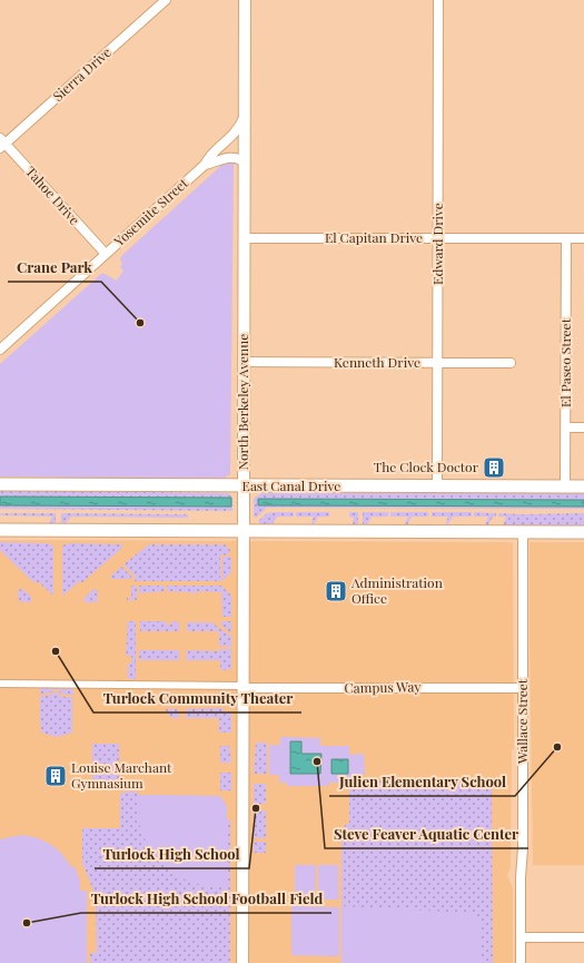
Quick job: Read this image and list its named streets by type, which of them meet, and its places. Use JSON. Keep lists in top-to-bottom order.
{
  "streets": {
    "main road": ["East Canal Drive"],
    "street": [
      "Sierra Drive",
      "Tahoe Drive",
      "Yosemite Street",
      "El Capitan Drive",
      "Edward Drive",
      "Kenneth Drive",
      "El Paseo Street",
      "North Berkeley Avenue",
      "Campus Way",
      "Wallace Street"
    ]
  },
  "crossings": [
    ["Sierra Drive", "Tahoe Drive"],
    ["Tahoe Drive", "Yosemite Street"],
    ["Yosemite Street", "North Berkeley Avenue"],
    ["El Capitan Drive", "Edward Drive"],
    ["El Capitan Drive", "El Paseo Street"],
    ["El Capitan Drive", "North Berkeley Avenue"],
    ["Edward Drive", "Kenneth Drive"],
    ["Edward Drive", "East Canal Drive"],
    ["Kenneth Drive", "North Berkeley Avenue"],
    ["El Paseo Street", "East Canal Drive"],
    ["North Berkeley Avenue", "East Canal Drive"],
    ["North Berkeley Avenue", "Campus Way"],
    ["Campus Way", "Wallace Street"]
  ],
  "places": {
    "other": [
      "Crane Park",
      "Turlock Community Theater",
      "Julien Elementary School",
      "Steve Feaver Aquatic Center",
      "Turlock High School",
      "Turlock High School Football Field"
    ],
    "building": ["The Clock Doctor", "Administration Office", "Louise Marchant Gymnasium"]
  }
}
